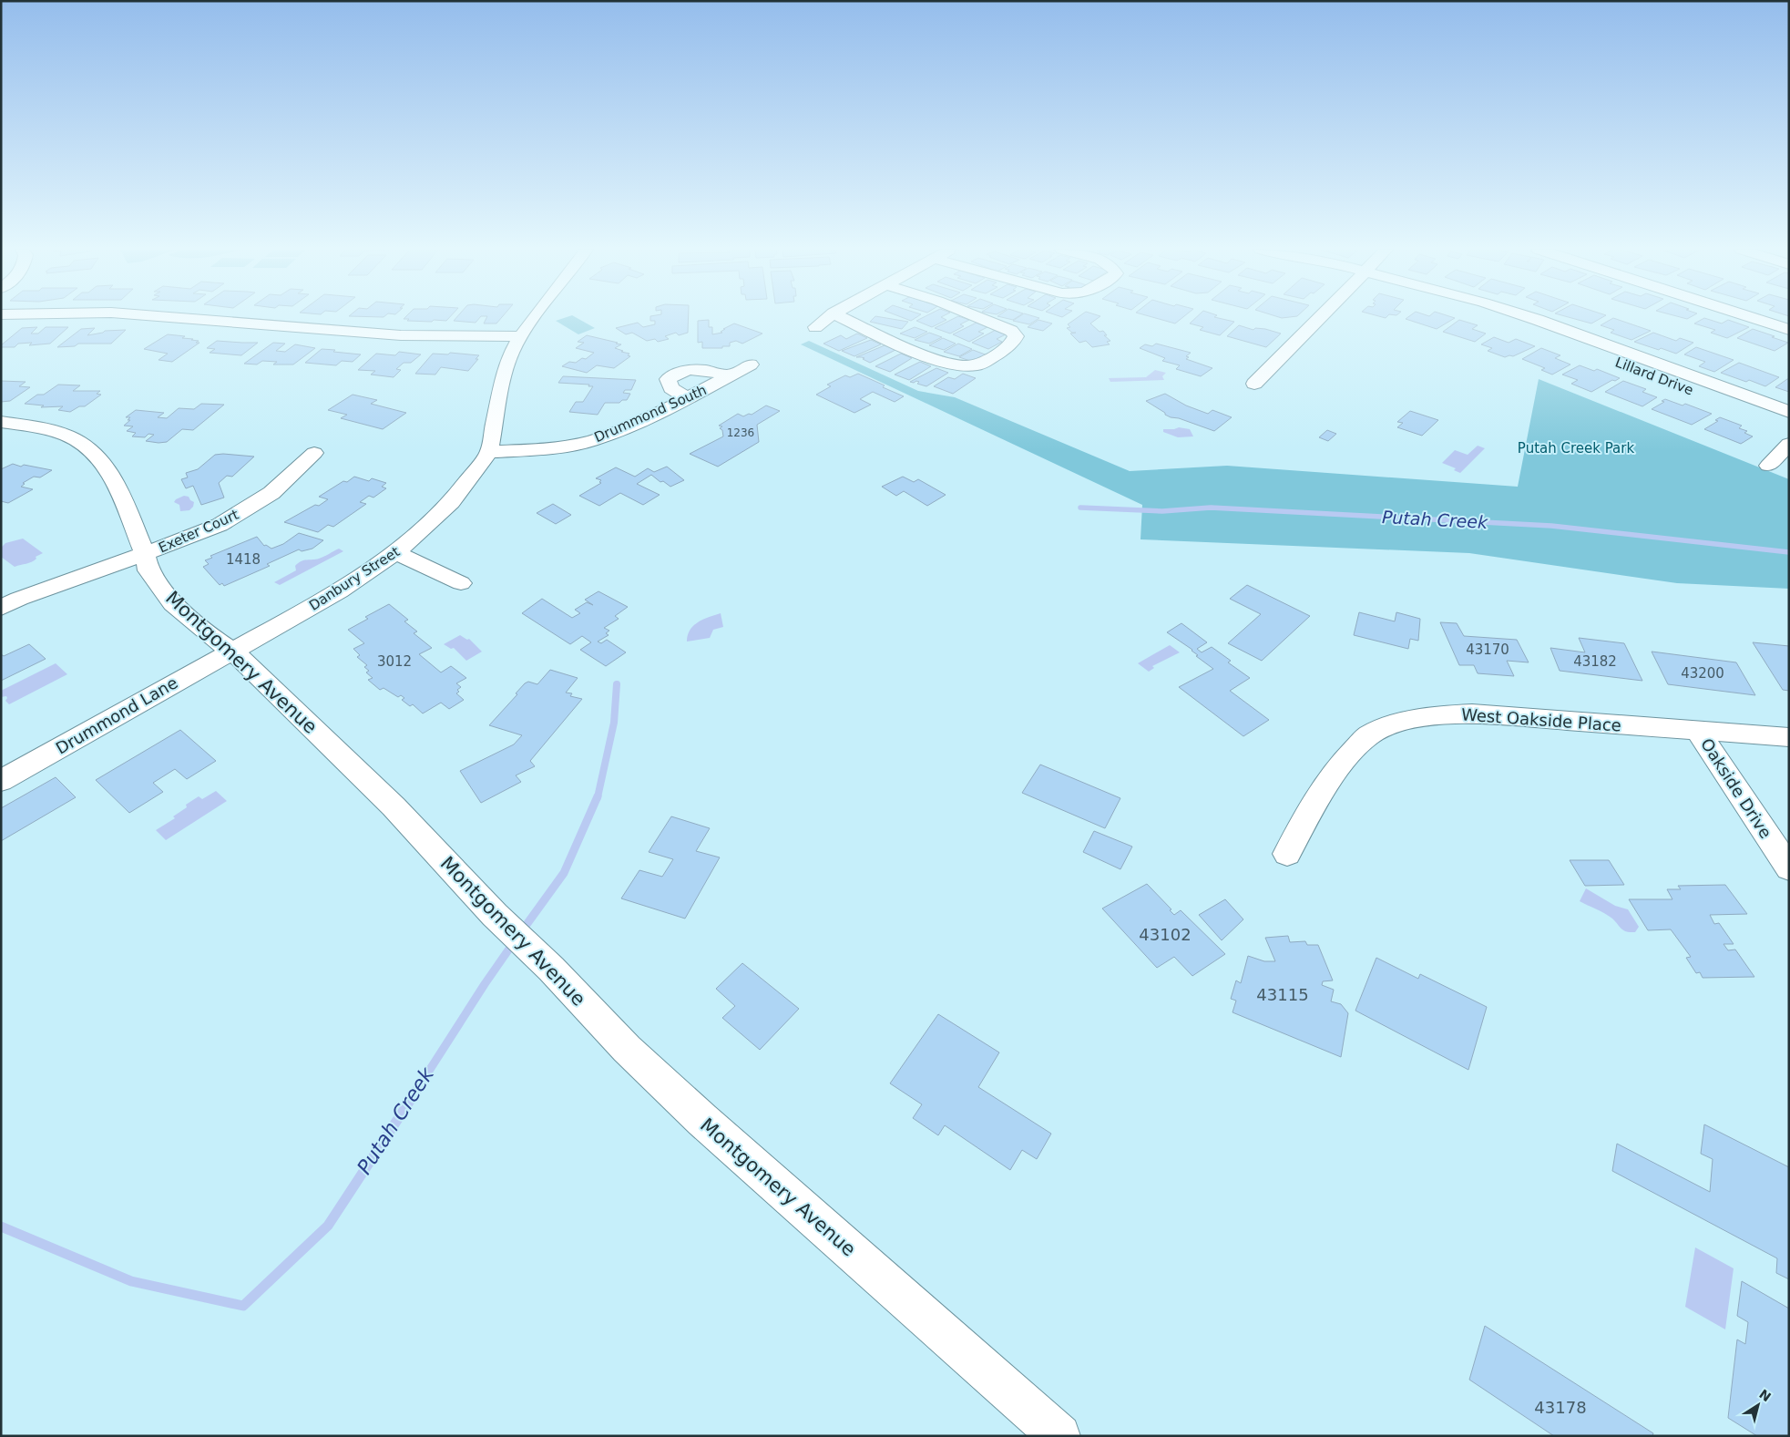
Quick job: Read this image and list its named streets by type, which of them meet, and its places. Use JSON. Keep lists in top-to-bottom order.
{
  "streets": {
    "street": [
      "Lillard Drive",
      "Drummond South",
      "Exeter Court",
      "Danbury Street",
      "Montgomery Avenue",
      "Drummond Lane",
      "West Oakside Place",
      "Oakside Drive"
    ]
  },
  "crossings": [
    ["Drummond South", "Danbury Street"],
    ["Exeter Court", "Montgomery Avenue"],
    ["Danbury Street", "Montgomery Avenue"],
    ["Danbury Street", "Drummond Lane"],
    ["Montgomery Avenue", "Drummond Lane"],
    ["West Oakside Place", "Oakside Drive"]
  ],
  "water": ["Putah Creek"],
  "parks": ["Putah Creek Park"],
  "house_numbers": [
    "1236",
    "1418",
    "43170",
    "3012",
    "43182",
    "43200",
    "43102",
    "43115",
    "43178"
  ],
  "north": "top right"
}
